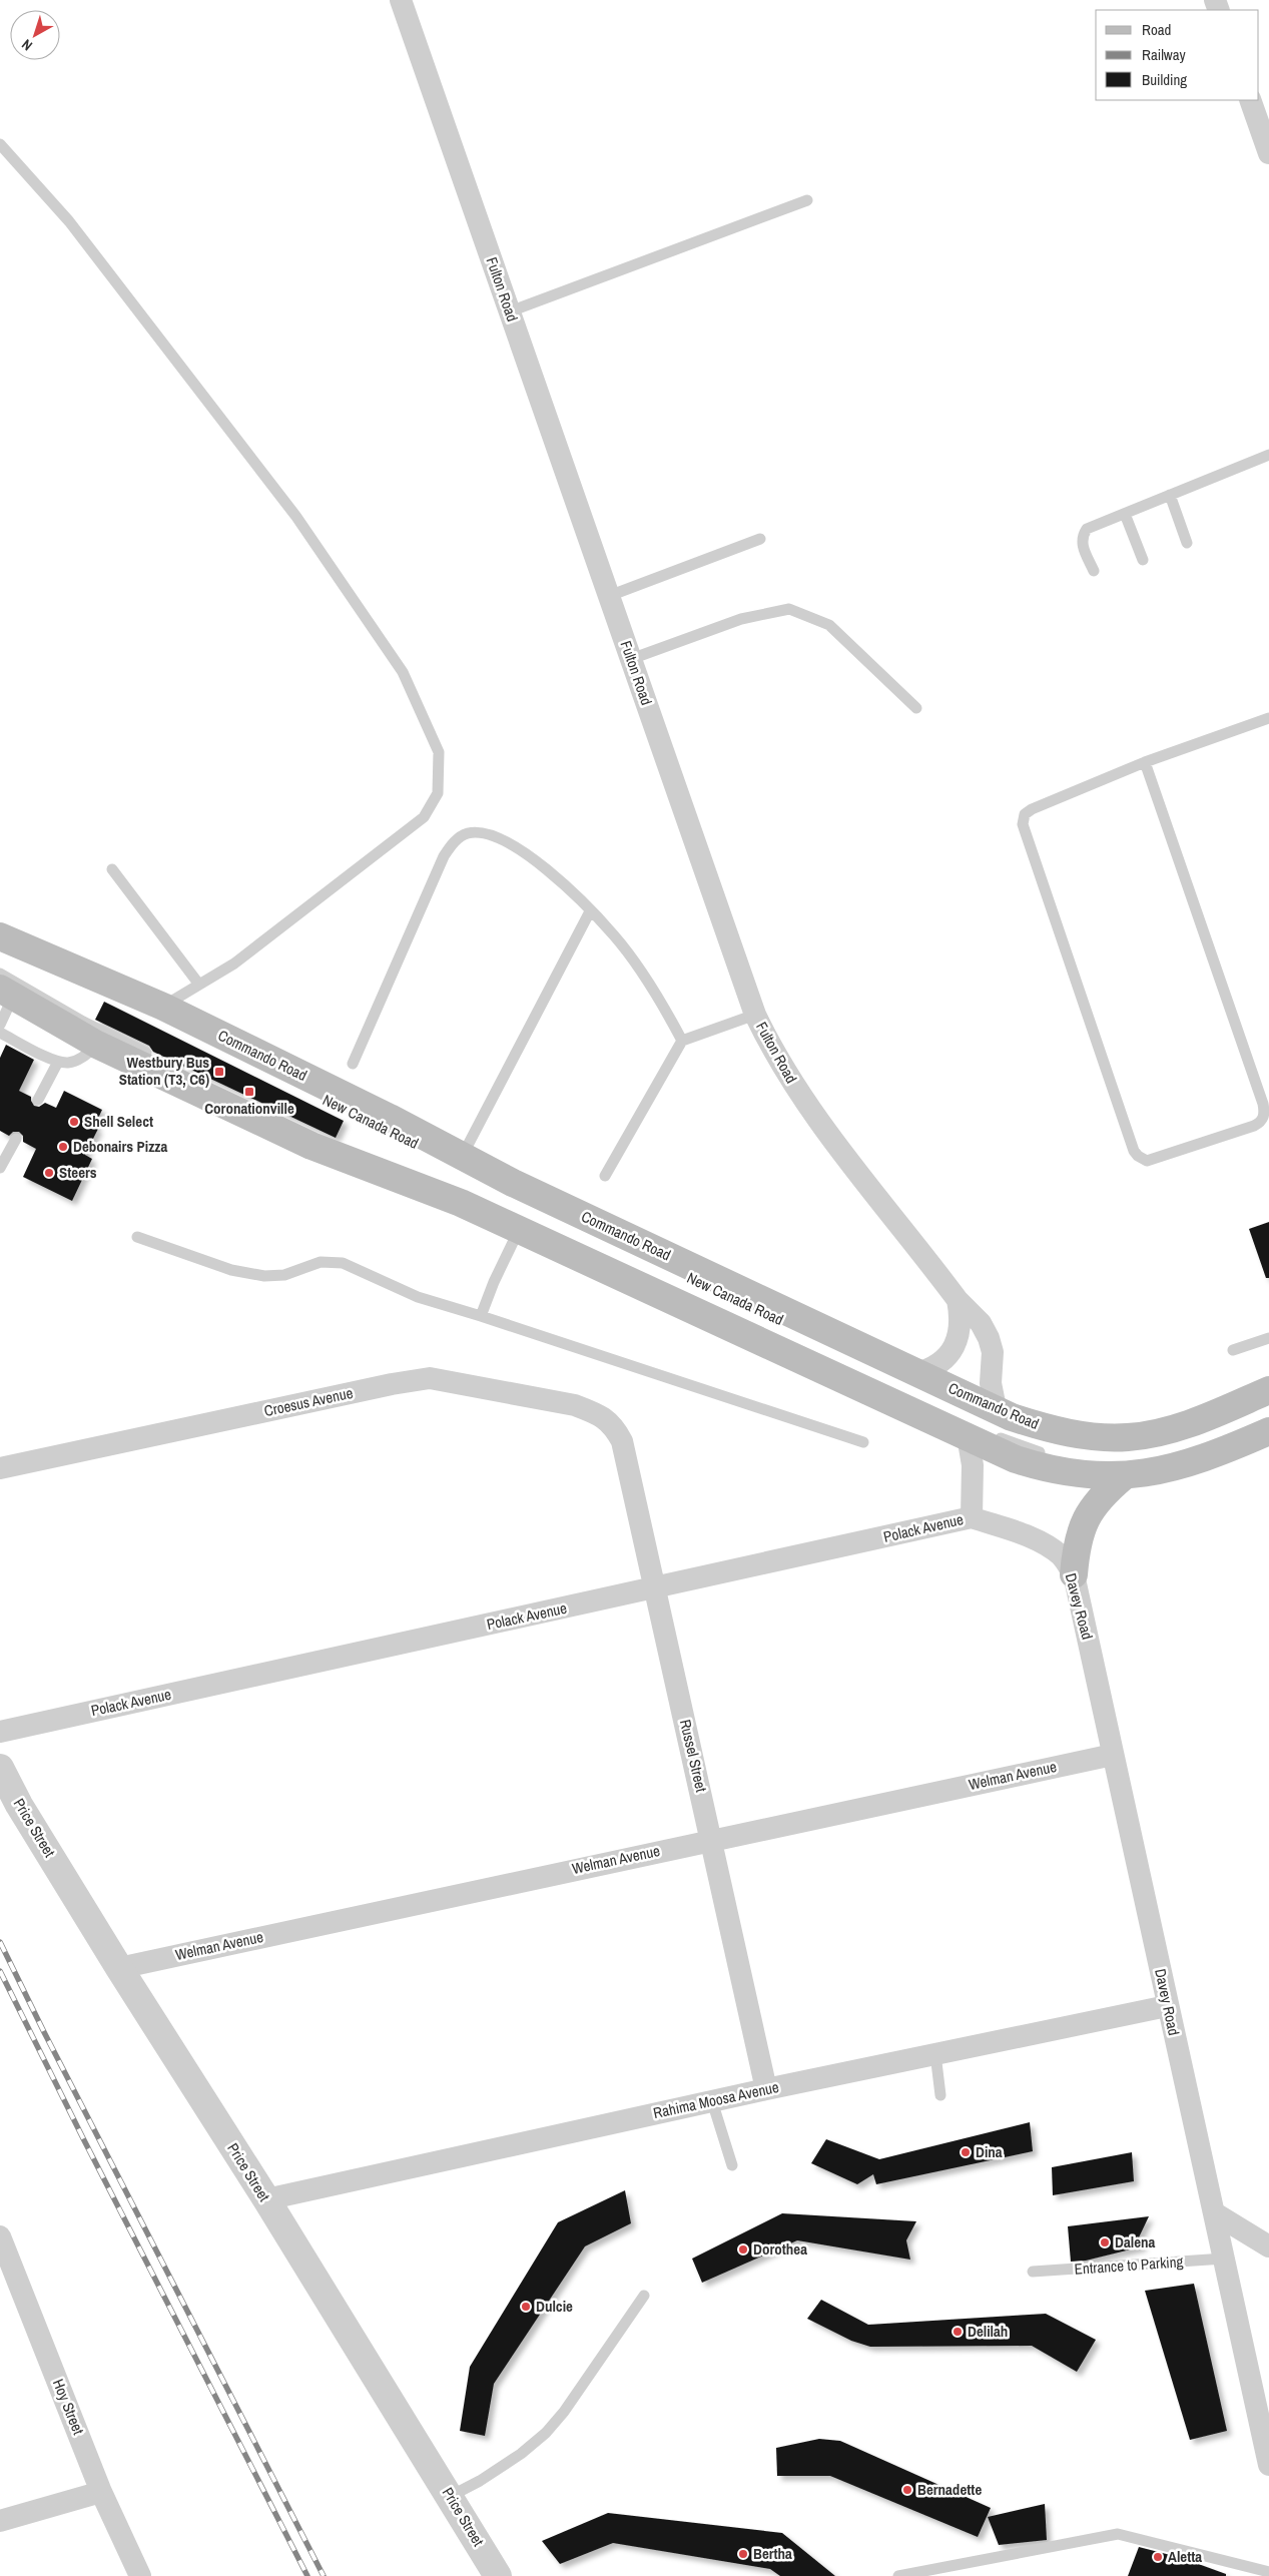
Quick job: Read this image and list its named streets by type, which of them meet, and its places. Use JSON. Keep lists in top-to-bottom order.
{
  "streets": {
    "main road": ["Commando Road"],
    "street": [
      "Fulton Road",
      "Croesus Avenue",
      "Polack Avenue",
      "Davey Road",
      "Russel Street",
      "Welman Avenue",
      "Price Street",
      "Rahima Moosa Avenue",
      "Hoy Street"
    ],
    "lane": ["New Canada Road", "Entrance to Parking"]
  },
  "crossings": [
    ["Fulton Road", "Commando Road"],
    ["Fulton Road", "New Canada Road"],
    ["Fulton Road", "Polack Avenue"],
    ["Commando Road", "New Canada Road"],
    ["Croesus Avenue", "Russel Street"],
    ["Polack Avenue", "Davey Road"],
    ["Polack Avenue", "Russel Street"],
    ["Davey Road", "Welman Avenue"],
    ["Davey Road", "Rahima Moosa Avenue"],
    ["Davey Road", "Entrance to Parking"],
    ["Russel Street", "Welman Avenue"],
    ["Russel Street", "Rahima Moosa Avenue"],
    ["Welman Avenue", "Price Street"],
    ["Price Street", "Rahima Moosa Avenue"]
  ],
  "places": {
    "transit": ["Westbury Bus Station (T3, C6)", "Coronationville"],
    "other": [
      "Shell Select",
      "Debonairs Pizza",
      "Steers",
      "Dina",
      "Dalena",
      "Dorothea",
      "Dulcie",
      "Delilah",
      "Bernadette",
      "Bertha",
      "Aletta"
    ]
  },
  "legend": ["Road", "Railway", "Building"],
  "north": "bottom left"
}
